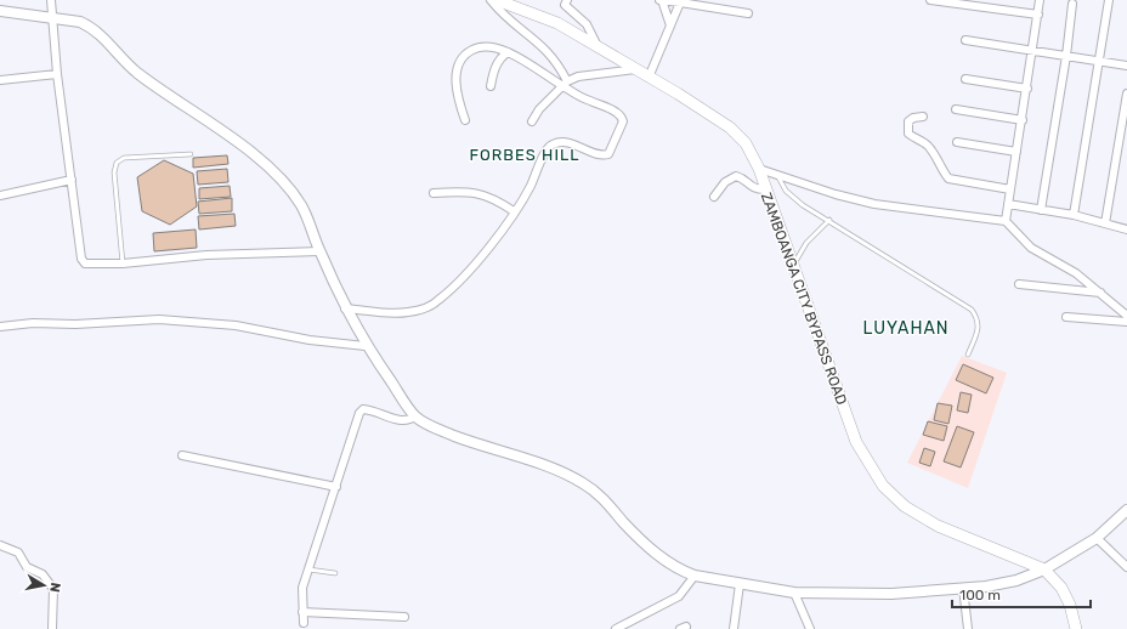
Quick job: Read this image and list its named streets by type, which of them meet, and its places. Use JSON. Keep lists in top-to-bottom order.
{
  "streets": {
    "main road": ["ZAMBOANGA CITY BYPASS ROAD"]
  },
  "districts": ["FORBES HILL", "LUYAHAN"],
  "scale_bar": "100 m",
  "north": "right"
}
